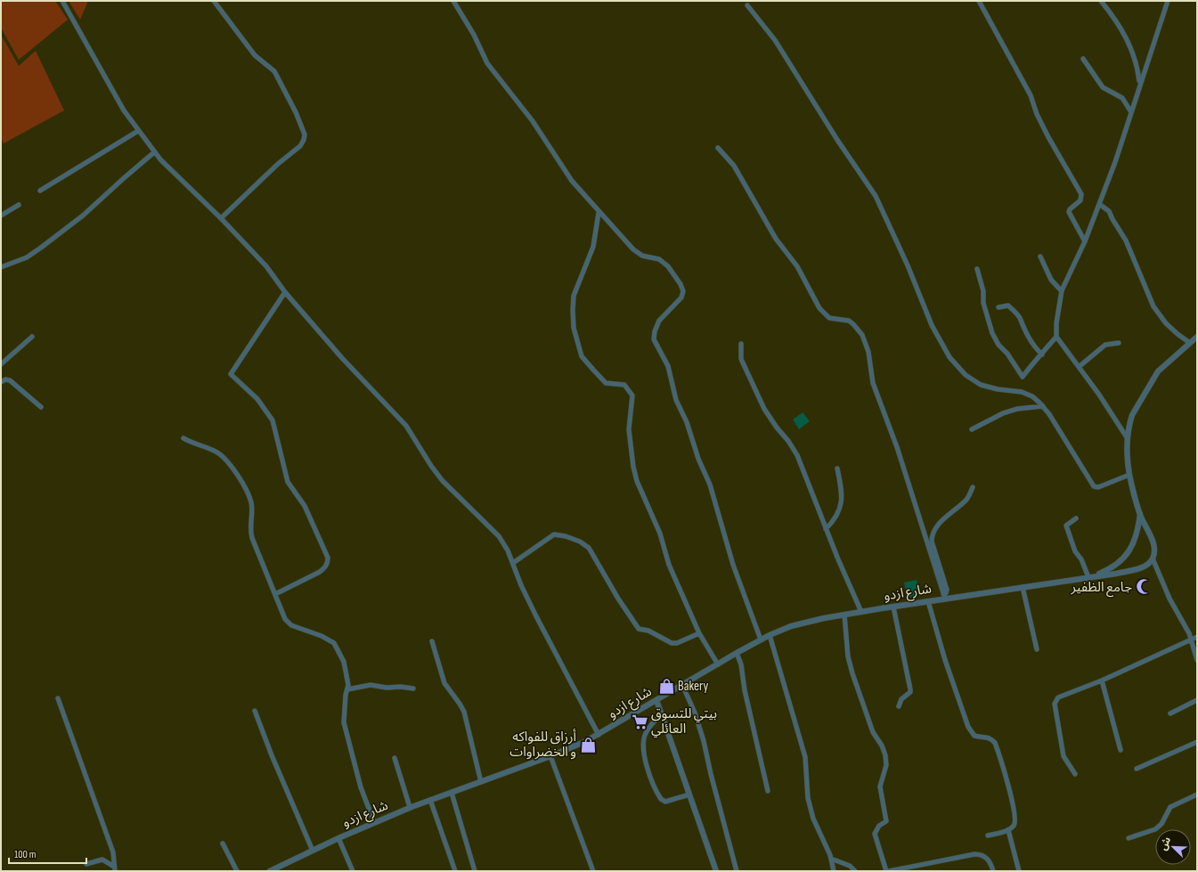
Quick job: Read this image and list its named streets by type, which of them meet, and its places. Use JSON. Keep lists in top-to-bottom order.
{
  "streets": {
    "street": ["شارع ازدو"]
  },
  "places": {
    "mosque": ["جامع الظفير"],
    "shop": ["Bakery", "أرزاق للفواكه و الخضراوات"],
    "supermarket": ["بيتي للتسوق العائلي"]
  },
  "scale_bar": "100 m",
  "north": "top left"
}
